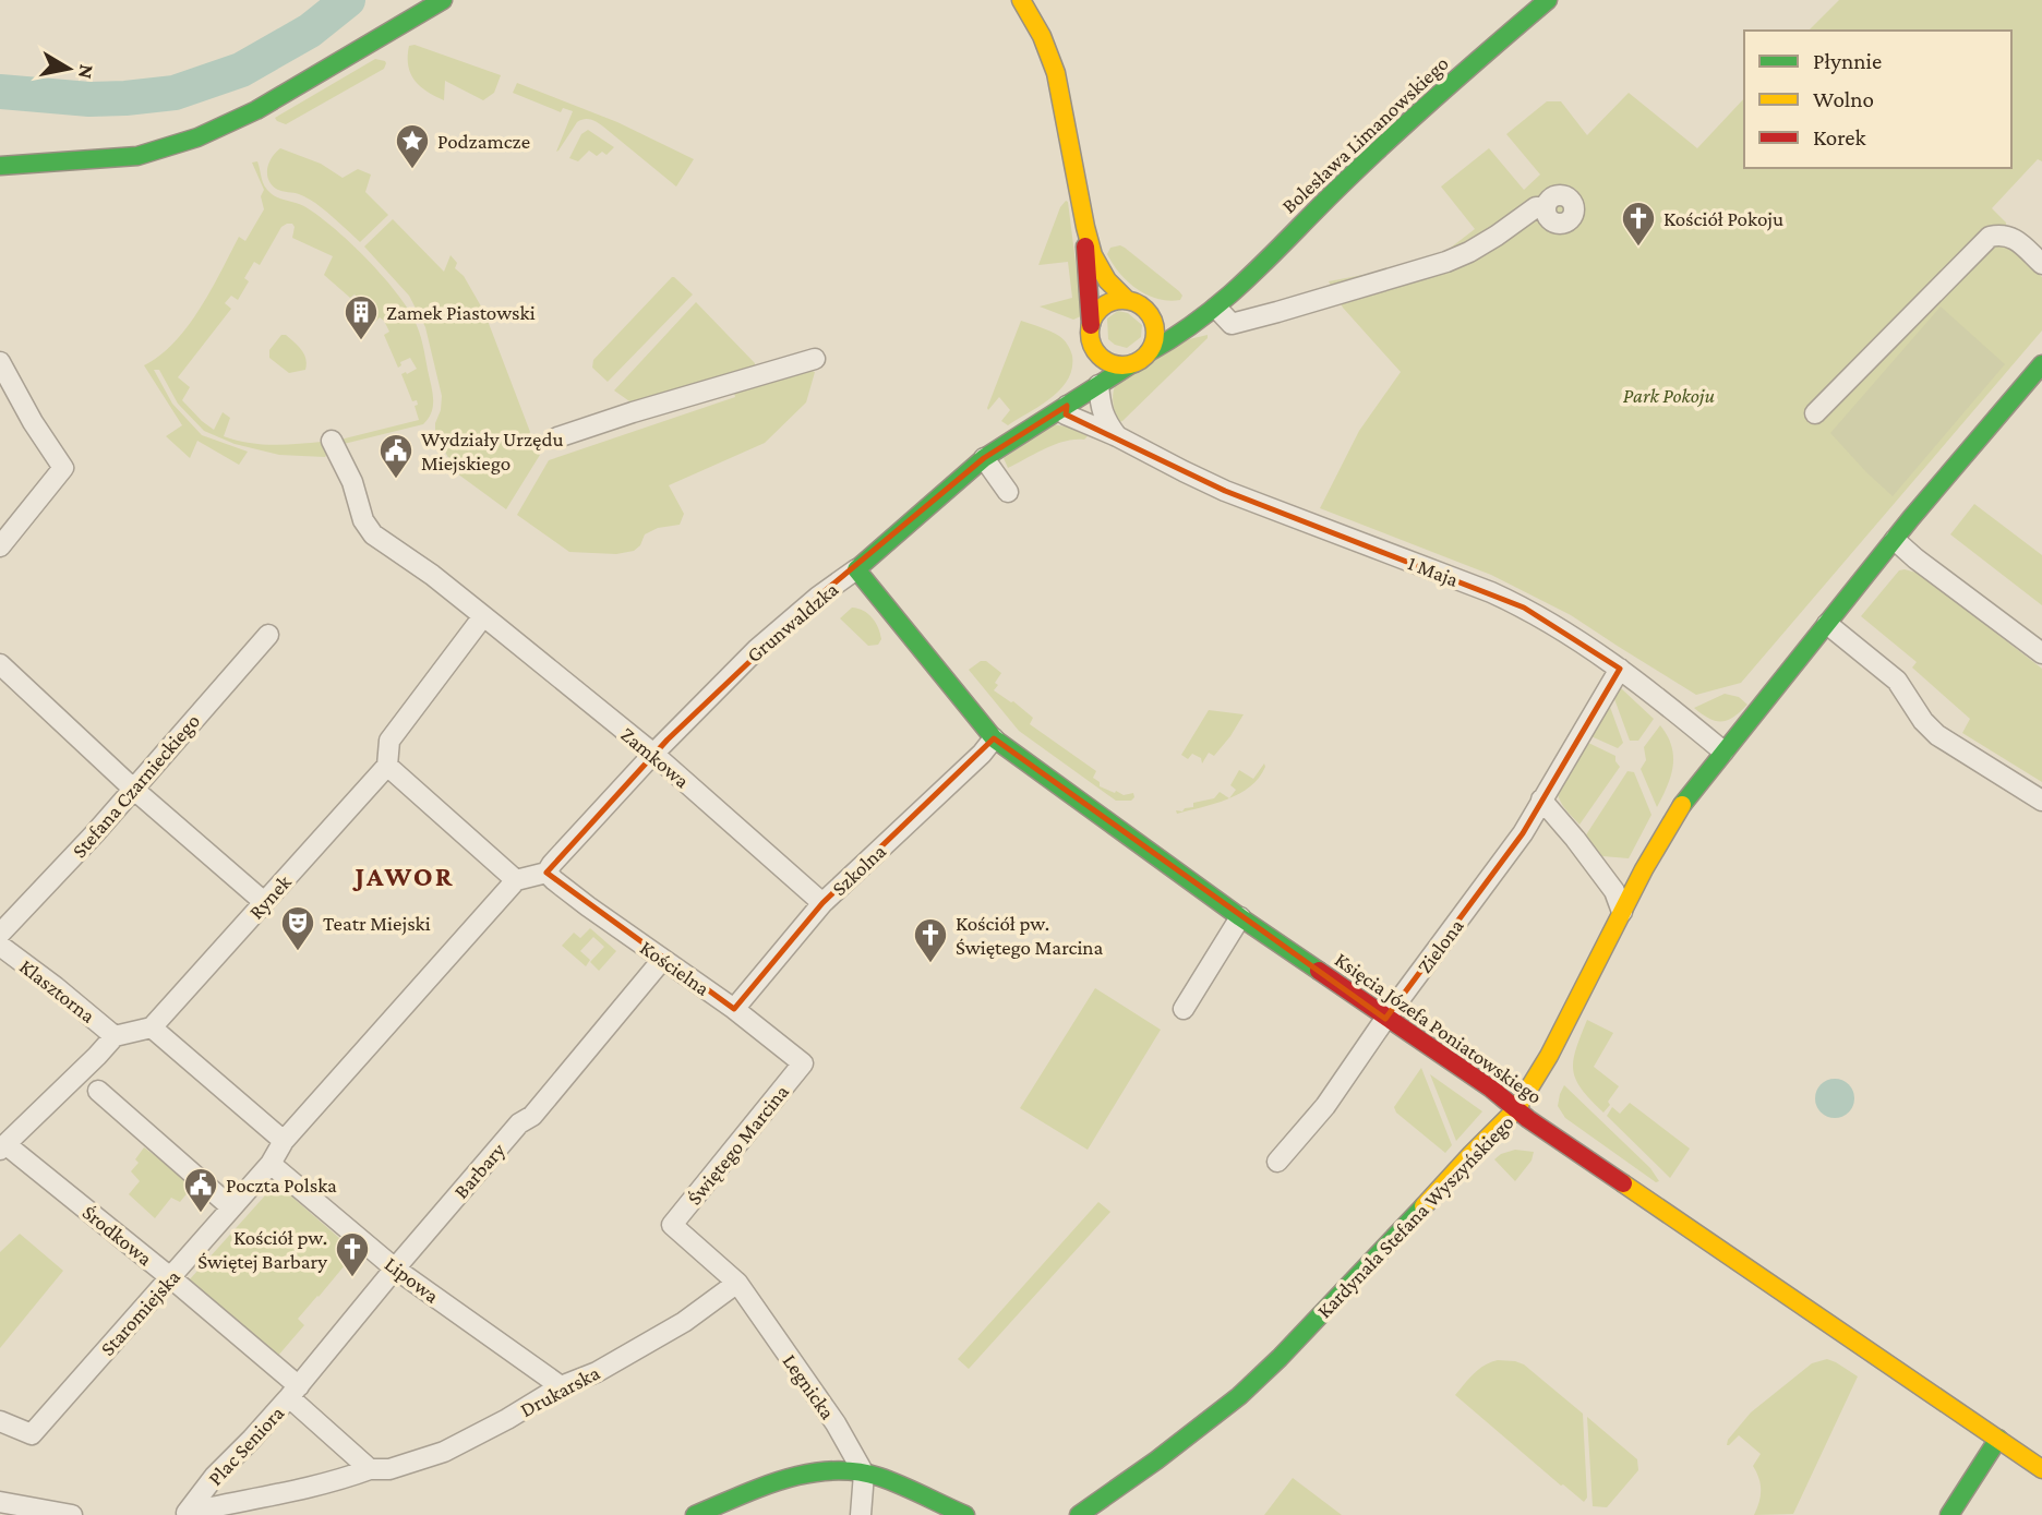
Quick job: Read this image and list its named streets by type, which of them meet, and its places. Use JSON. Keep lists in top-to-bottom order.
{
  "streets": {
    "street": [
      "Bolesława Limanowskiego",
      "1 Maja",
      "Grunwaldzka",
      "Zamkowa",
      "Stefana Czarnieckiego",
      "Szkolna",
      "Rynek",
      "Zielona",
      "Kościelna",
      "Klasztorna",
      "Księcia Józefa Poniatowskiego",
      "Świętego Marcina",
      "Barbary",
      "Kardynała Stefana Wyszyńskiego",
      "Środkowa",
      "Lipowa",
      "Staromiejska",
      "Legnicka",
      "Drukarska",
      "Plac Seniora"
    ]
  },
  "crossings": [
    ["Bolesława Limanowskiego", "Grunwaldzka"],
    ["1 Maja", "Grunwaldzka"],
    ["1 Maja", "Zielona"],
    ["1 Maja", "Kardynała Stefana Wyszyńskiego"],
    ["Grunwaldzka", "Zamkowa"],
    ["Grunwaldzka", "Kościelna"],
    ["Grunwaldzka", "Księcia Józefa Poniatowskiego"],
    ["Zamkowa", "Szkolna"],
    ["Szkolna", "Kościelna"],
    ["Szkolna", "Księcia Józefa Poniatowskiego"],
    ["Zielona", "Księcia Józefa Poniatowskiego"],
    ["Kościelna", "Świętego Marcina"],
    ["Kościelna", "Barbary"],
    ["Księcia Józefa Poniatowskiego", "Kardynała Stefana Wyszyńskiego"],
    ["Świętego Marcina", "Legnicka"],
    ["Barbary", "Środkowa"],
    ["Barbary", "Lipowa"],
    ["Barbary", "Plac Seniora"],
    ["Środkowa", "Staromiejska"],
    ["Środkowa", "Plac Seniora"],
    ["Lipowa", "Staromiejska"],
    ["Lipowa", "Drukarska"],
    ["Legnicka", "Drukarska"],
    ["Drukarska", "Plac Seniora"]
  ],
  "districts": ["JAWOR"],
  "parks": ["Park Pokoju"],
  "places": {
    "place": ["Podzamcze"],
    "church": ["Kościół Pokoju", "Kościół pw. Świętego Marcina", "Kościół pw. Świętej Barbary"],
    "building": ["Zamek Piastowski"],
    "public building": ["Wydziały Urzędu Miejskiego", "Poczta Polska"],
    "theatre": ["Teatr Miejski"]
  },
  "legend": ["Płynnie", "Wolno", "Korek"],
  "north": "right"
}
